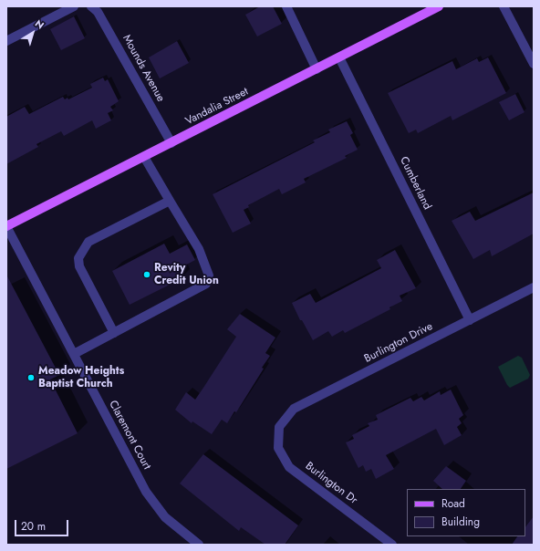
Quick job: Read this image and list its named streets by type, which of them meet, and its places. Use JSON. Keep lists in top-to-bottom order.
{
  "streets": {
    "main road": ["Vandalia Street"],
    "street": [
      "Mounds Avenue",
      "Cumberland",
      "Burlington Drive",
      "Claremont Court",
      "Burlington Dr"
    ]
  },
  "crossings": [
    ["Mounds Avenue", "Vandalia Street"],
    ["Vandalia Street", "Cumberland"],
    ["Vandalia Street", "Claremont Court"],
    ["Cumberland", "Burlington Drive"],
    ["Burlington Drive", "Burlington Dr"]
  ],
  "places": ["Revity Credit Union", "Meadow Heights Baptist Church"],
  "legend": ["Road", "Building"],
  "scale_bar": "20 m",
  "north": "top right"
}
